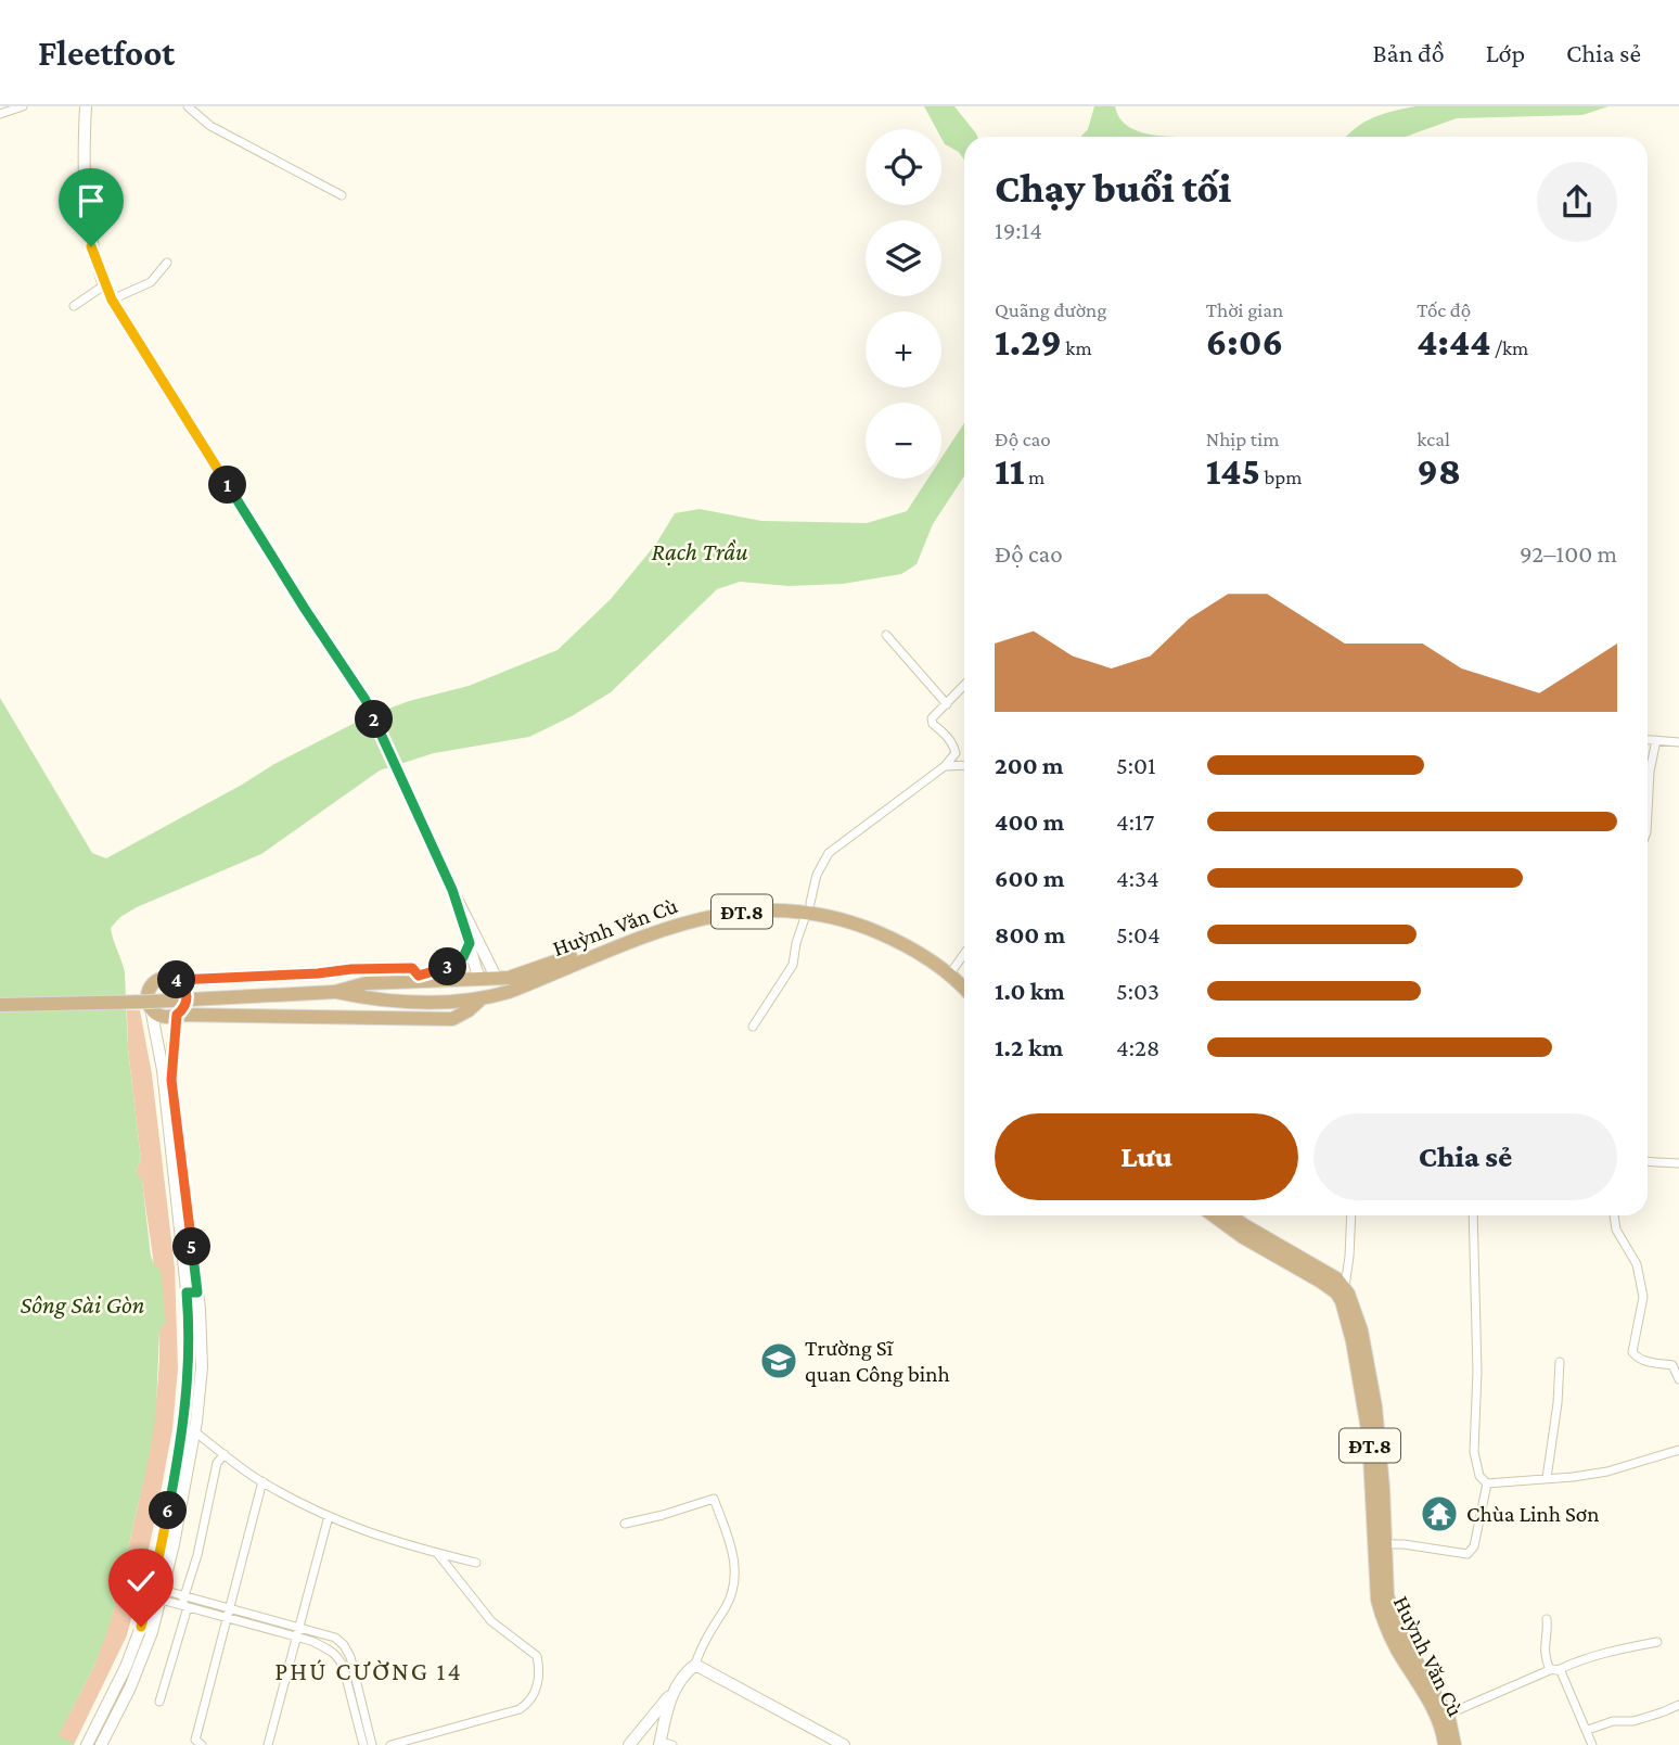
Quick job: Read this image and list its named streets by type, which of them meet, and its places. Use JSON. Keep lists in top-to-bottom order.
{
  "streets": {
    "main road": ["ĐT.8", "Huỳnh Văn Cù"]
  },
  "crossings": [
    ["ĐT.8", "Huỳnh Văn Cù"]
  ],
  "districts": ["PHÚ CƯỜNG 14"],
  "water": ["Rạch Trầu", "Sông Sài Gòn"],
  "places": {
    "school or university": ["Trường Sĩ quan Công binh"],
    "temple": ["Chùa Linh Sơn"]
  },
  "page": {
    "header": "Fleetfoot",
    "nav": ["Bản đồ", "Lớp", "Chia sẻ"],
    "map_buttons": ["+", "−"],
    "heading": ["Chạy buổi tối", "19:14"],
    "stats": [
      ["Quãng đường", "1.29 km"],
      ["Thời gian", "6:06"],
      ["Tốc độ", "4:44 /km"],
      ["Độ cao", "11 m"],
      ["Nhịp tim", "145 bpm"],
      ["kcal", "98"]
    ],
    "pins": [
      "1",
      "2",
      "3",
      "4",
      "5",
      "6"
    ],
    "chart": ["Độ cao", "92–100 m"],
    "list": [
      {
        "name": "200 m",
        "note": "5:01"
      },
      {
        "name": "400 m",
        "note": "4:17"
      },
      {
        "name": "600 m",
        "note": "4:34"
      },
      {
        "name": "800 m",
        "note": "5:04"
      },
      {
        "name": "1.0 km",
        "note": "5:03"
      },
      {
        "name": "1.2 km",
        "note": "4:28"
      }
    ],
    "buttons": ["Lưu", "Chia sẻ"]
  }
}
